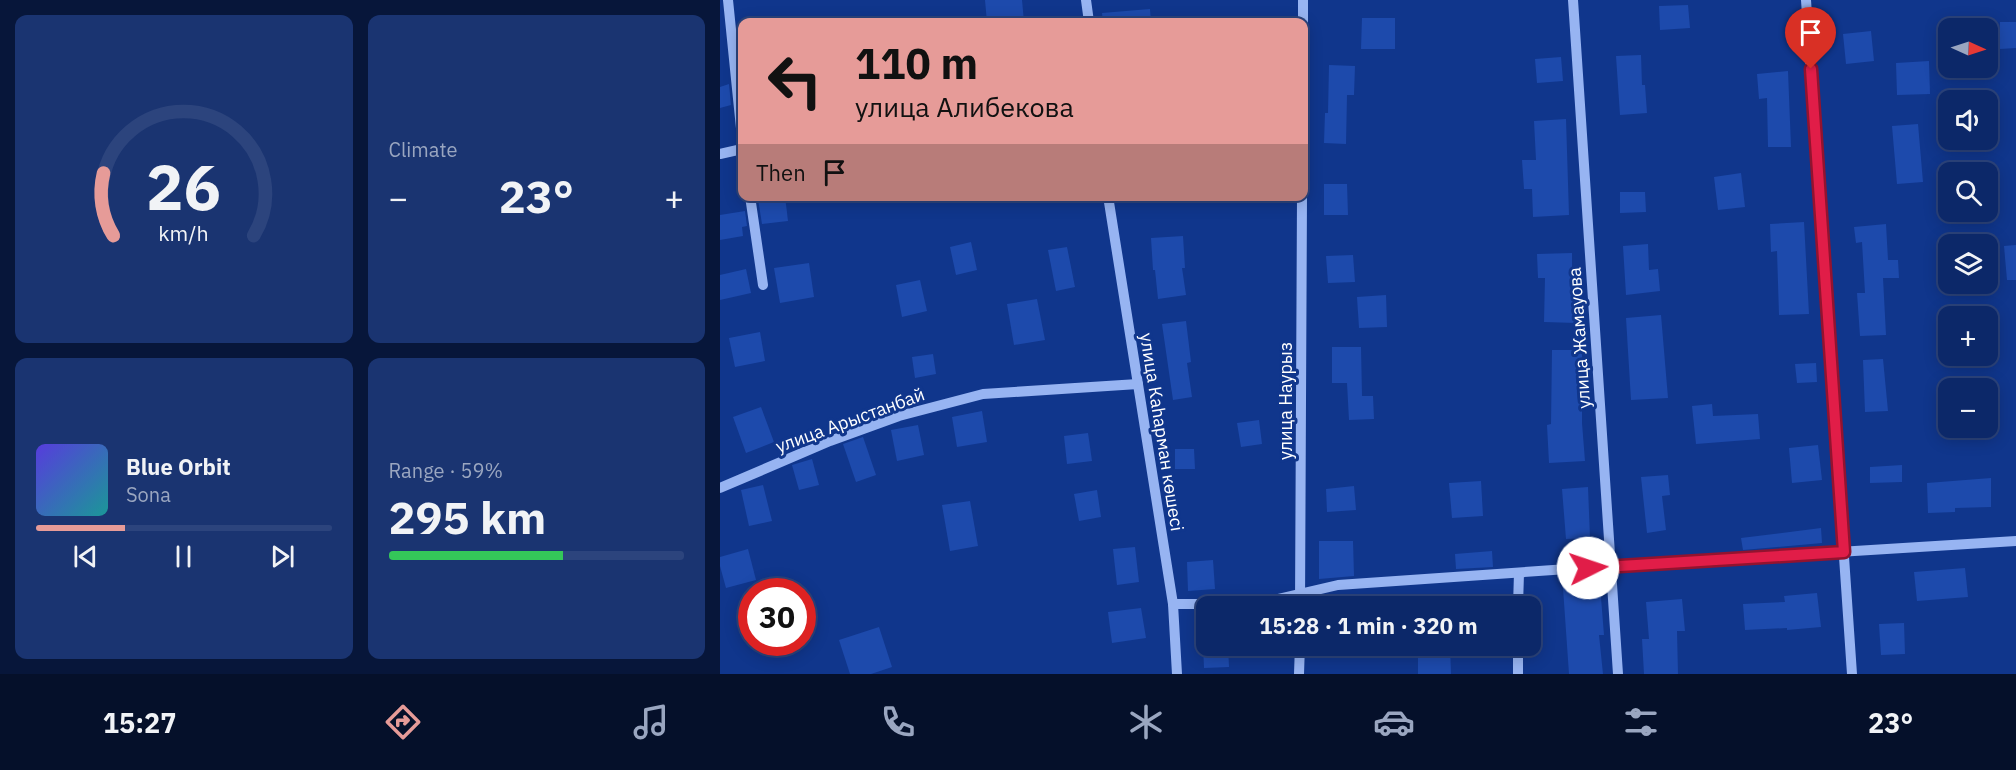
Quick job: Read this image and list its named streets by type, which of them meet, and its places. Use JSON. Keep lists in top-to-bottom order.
{
  "streets": {
    "street": [
      "улица Жамауова",
      "улица Наурыз",
      "улица Арыстанбай",
      "улица Каһарман көшесі"
    ]
  },
  "crossings": [
    ["улица Арыстанбай", "улица Каһарман көшесі"]
  ],
  "north": "right",
  "page": {
    "tile": [
      "Climate",
      ["Range · 59%", "295 km"]
    ],
    "map_buttons": ["+", "−"],
    "turn": ["110 m", "улица Алибекова"],
    "then": "Then",
    "heat": ["−", "23°", "+"],
    "song": ["Blue Orbit", "Sona"],
    "limit": "30",
    "trip": "15:28 · 1 min · 320 m",
    "tabs": ["15:27", "23°"],
    "gauge": ["26", "km/h"]
  }
}
